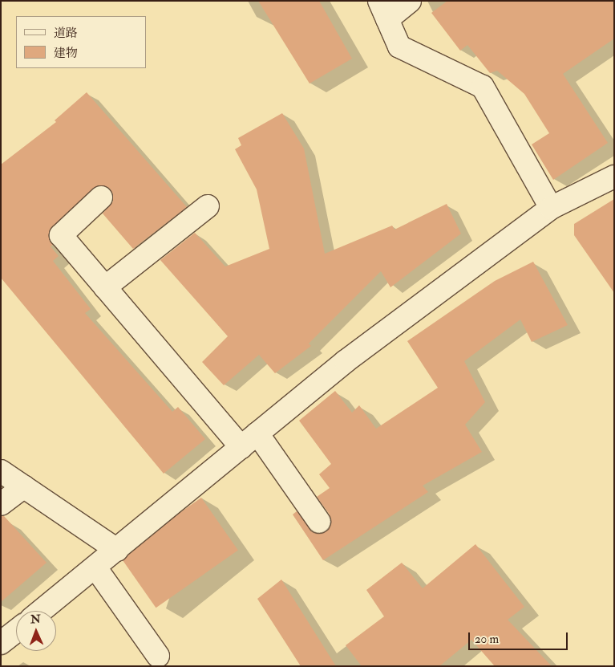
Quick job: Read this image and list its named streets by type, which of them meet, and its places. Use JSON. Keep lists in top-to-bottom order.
{
  "legend": ["道路", "建物"],
  "scale_bar": "20 m",
  "north": "top"
}
